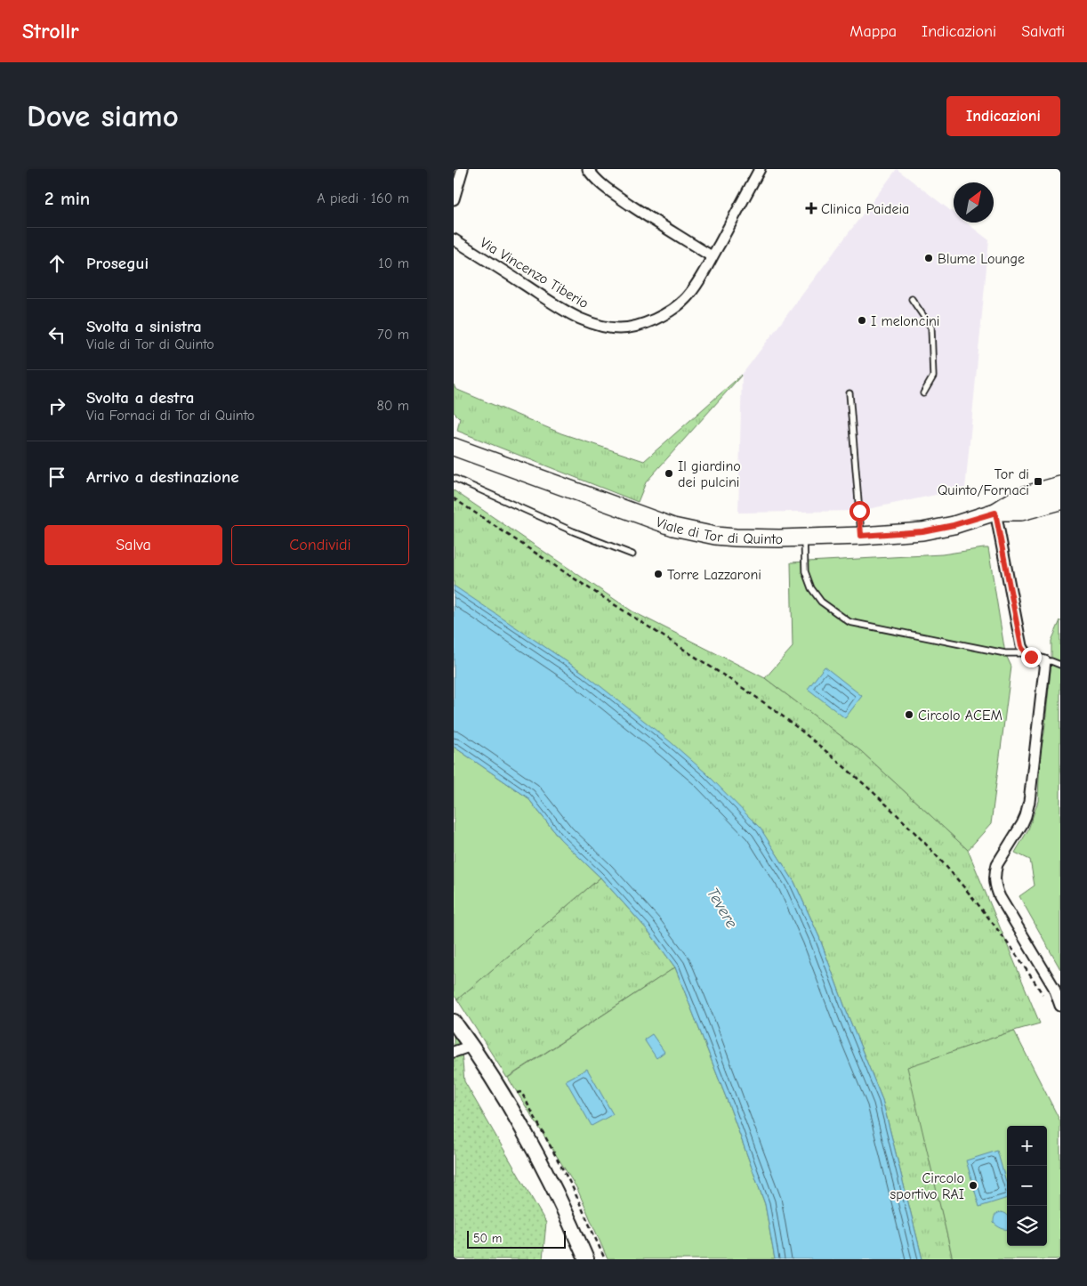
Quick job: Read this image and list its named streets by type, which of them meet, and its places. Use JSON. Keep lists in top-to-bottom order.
{
  "streets": {
    "main road": ["Viale di Tor di Quinto"],
    "street": ["Via Vincenzo Tiberio"]
  },
  "water": ["Tevere"],
  "places": {
    "health": ["Clinica Paideia"],
    "other": [
      "Blume Lounge",
      "I meloncini",
      "Il giardino dei pulcini",
      "Torre Lazzaroni",
      "Circolo ACEM",
      "Circolo sportivo RAI"
    ],
    "transit": ["Tor di Quinto/Fornaci"]
  },
  "scale_bar": "50 m",
  "north": "top right",
  "page": {
    "header": "Strollr",
    "nav": ["Mappa", "Indicazioni", "Salvati"],
    "buttons": [
      "Indicazioni",
      ["Salva", "Condividi"]
    ],
    "title": "Dove siamo",
    "heading": ["2 min", "A piedi · 160 m"],
    "list": [
      ["Prosegui", "10 m"],
      ["Svolta a sinistra", "Viale di Tor di Quinto", "70 m"],
      ["Svolta a destra", "Via Fornaci di Tor di Quinto", "80 m"],
      "Arrivo a destinazione"
    ],
    "map_buttons": ["+", "−"],
    "scale": "50 m"
  }
}
